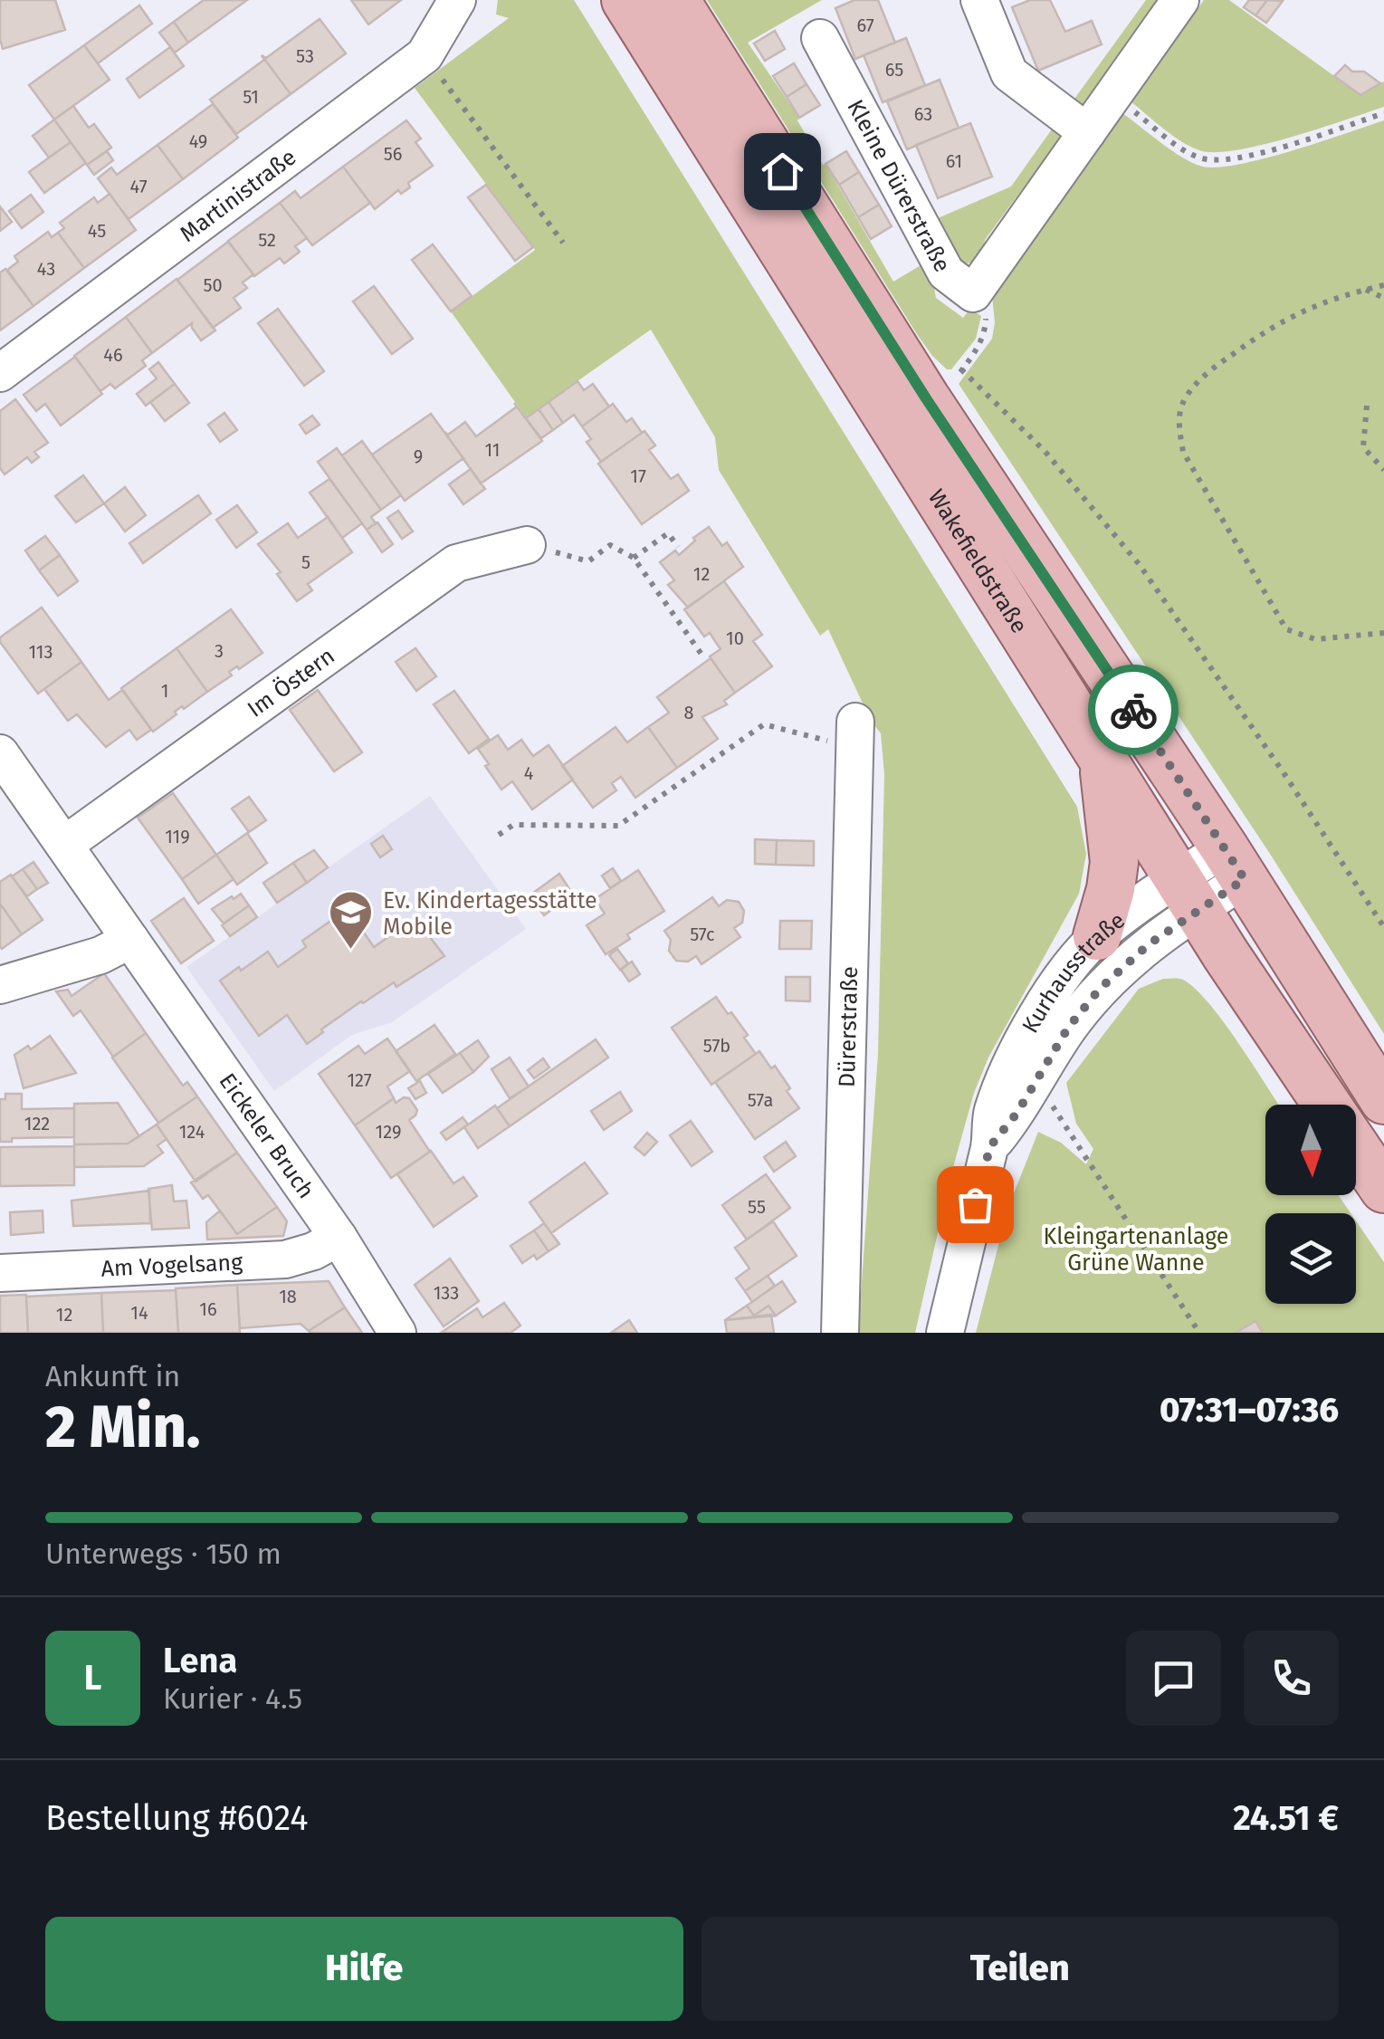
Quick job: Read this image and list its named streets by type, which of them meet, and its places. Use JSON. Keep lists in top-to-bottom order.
{
  "streets": {
    "main road": ["Wakefieldstraße"],
    "street": [
      "Kleine Dürerstraße",
      "Martinistraße",
      "Im Östern",
      "Kurhausstraße",
      "Dürerstraße",
      "Eickeler Bruch",
      "Am Vogelsang"
    ]
  },
  "crossings": [
    ["Wakefieldstraße", "Kurhausstraße"],
    ["Im Östern", "Eickeler Bruch"],
    ["Eickeler Bruch", "Am Vogelsang"]
  ],
  "parks": ["Kleingartenanlage Grüne Wanne"],
  "places": {
    "school or university": ["Ev. Kindertagesstätte Mobile"]
  },
  "house_numbers": [
    "67",
    "53",
    "65",
    "51",
    "63",
    "49",
    "56",
    "61",
    "47",
    "45",
    "52",
    "43",
    "50",
    "46",
    "11",
    "9",
    "17",
    "5",
    "12",
    "10",
    "3",
    "113",
    "1",
    "8",
    "4",
    "119",
    "57c",
    "57b",
    "127",
    "57a",
    "122",
    "124",
    "129",
    "55",
    "133",
    "18",
    "16",
    "14",
    "12"
  ],
  "north": "bottom",
  "page": {
    "heading": ["2 Min.", "Ankunft in", "07:31–07:36"],
    "panel": [
      "Lena",
      "Kurier · 4.5",
      "Bestellung #6024",
      "24.51 €"
    ],
    "bar": "Unterwegs · 150 m",
    "round": "L",
    "buttons": ["Hilfe", "Teilen"]
  }
}
